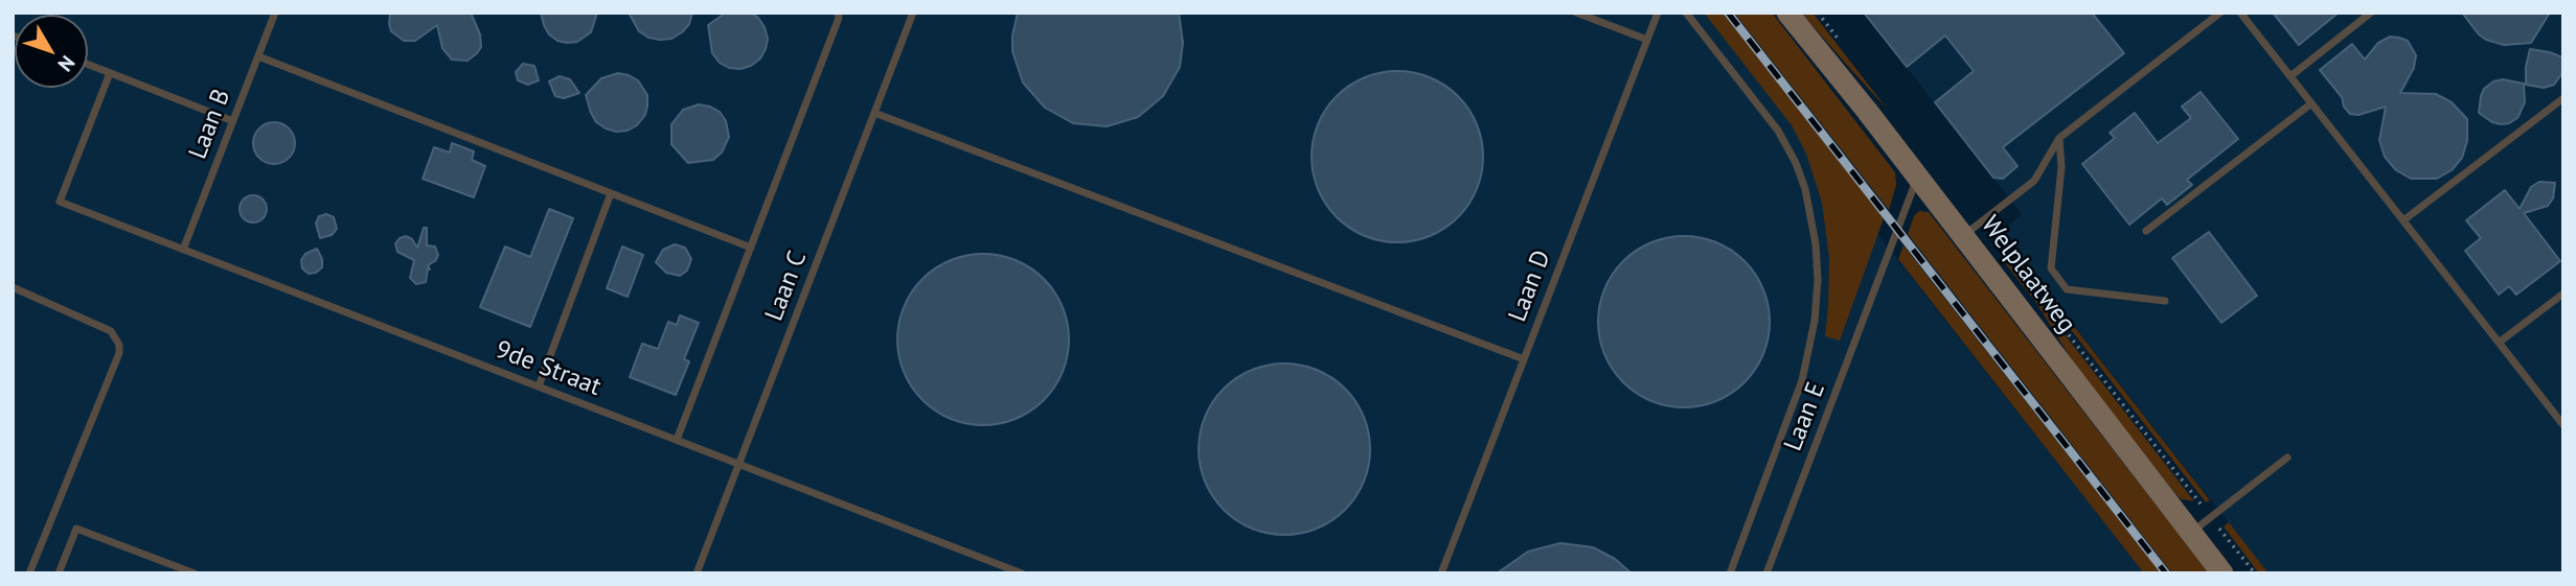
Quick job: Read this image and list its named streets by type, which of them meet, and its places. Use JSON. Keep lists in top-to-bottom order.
{
  "streets": {
    "street": ["Welplaatweg"],
    "lane": [
      "Laan B",
      "Laan C",
      "Laan D",
      "9de Straat",
      "Laan E"
    ]
  },
  "crossings": [
    ["Laan B", "9de Straat"],
    ["Welplaatweg", "Laan E"],
    ["Laan C", "9de Straat"]
  ],
  "north": "bottom right"
}
